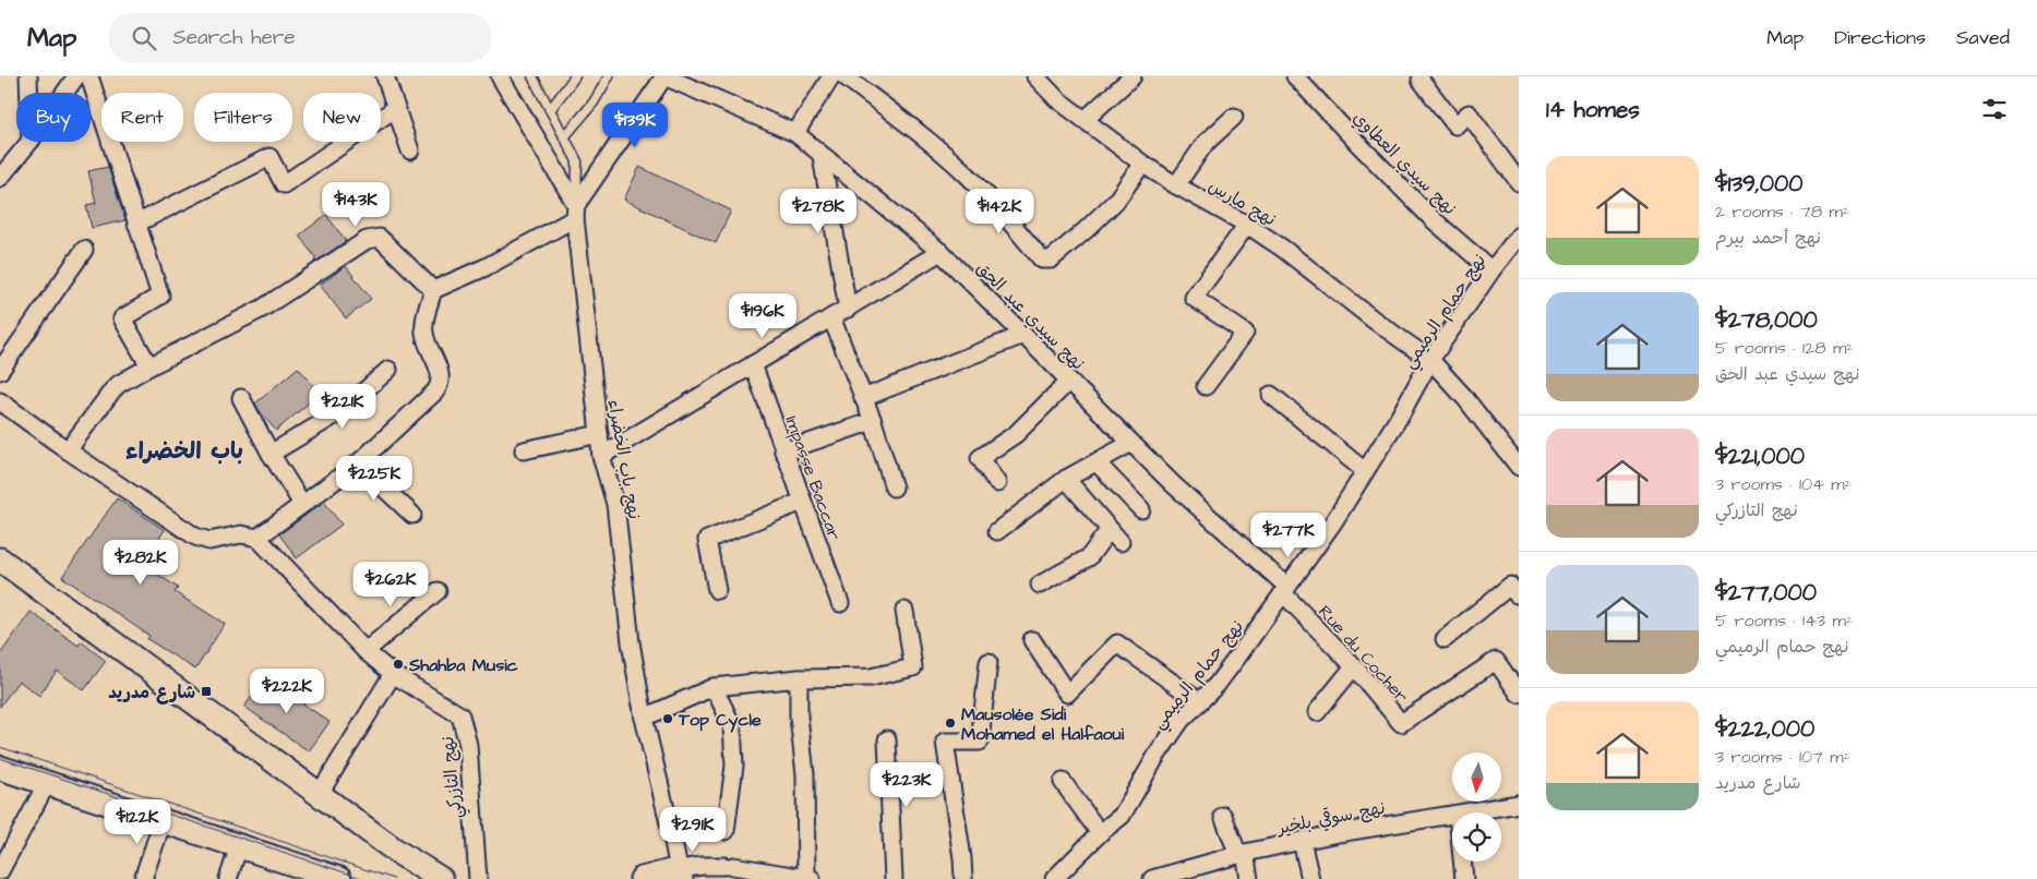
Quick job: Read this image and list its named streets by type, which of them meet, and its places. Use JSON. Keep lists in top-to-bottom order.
{
  "streets": {
    "street": [
      "نهج سيدي العطاوي",
      "نهج مارس",
      "نهج حمام الرميمي",
      "نهج سيدي عبد الحق",
      "نهج باب الخضراء",
      "Impasse Baccar",
      "Rue du Cocher",
      "نهج التازركي",
      "نهج سوقي بلخير"
    ]
  },
  "crossings": [
    ["نهج سيدي العطاوي", "نهج حمام الرميمي"],
    ["نهج مارس", "نهج حمام الرميمي"],
    ["نهج حمام الرميمي", "نهج سيدي عبد الحق"],
    ["نهج حمام الرميمي", "Rue du Cocher"],
    ["نهج سيدي عبد الحق", "Rue du Cocher"]
  ],
  "districts": ["باب الخضراء"],
  "places": {
    "other": ["Shahba Music", "Top Cycle", "Mausolée Sidi Mohamed el Halfaoui"],
    "transit": ["شارع مدريد"]
  },
  "north": "bottom",
  "page": {
    "header": "Map",
    "search": "Search here",
    "nav": ["Map", "Directions", "Saved"],
    "heading": "14 homes",
    "chip": [
      "Buy",
      "Rent",
      "Filters",
      "New"
    ],
    "price": [
      "$139K",
      "$143K",
      "$278K",
      "$142K",
      "$196K",
      "$221K",
      "$225K",
      "$277K",
      "$282K",
      "$262K",
      "$222K",
      "$223K",
      "$122K",
      "$291K"
    ],
    "list": [
      {
        "name": "$139,000",
        "note": "2 rooms · 78 m² · نهج أحمد بيرم"
      },
      {
        "name": "$278,000",
        "note": "5 rooms · 128 m² · نهج سيدي عبد الحق"
      },
      {
        "name": "$221,000",
        "note": "3 rooms · 104 m² · نهج التازركي"
      },
      {
        "name": "$277,000",
        "note": "5 rooms · 143 m² · نهج حمام الرميمي"
      },
      {
        "name": "$222,000",
        "note": "3 rooms · 107 m² · شارع مدريد"
      }
    ]
  }
}
